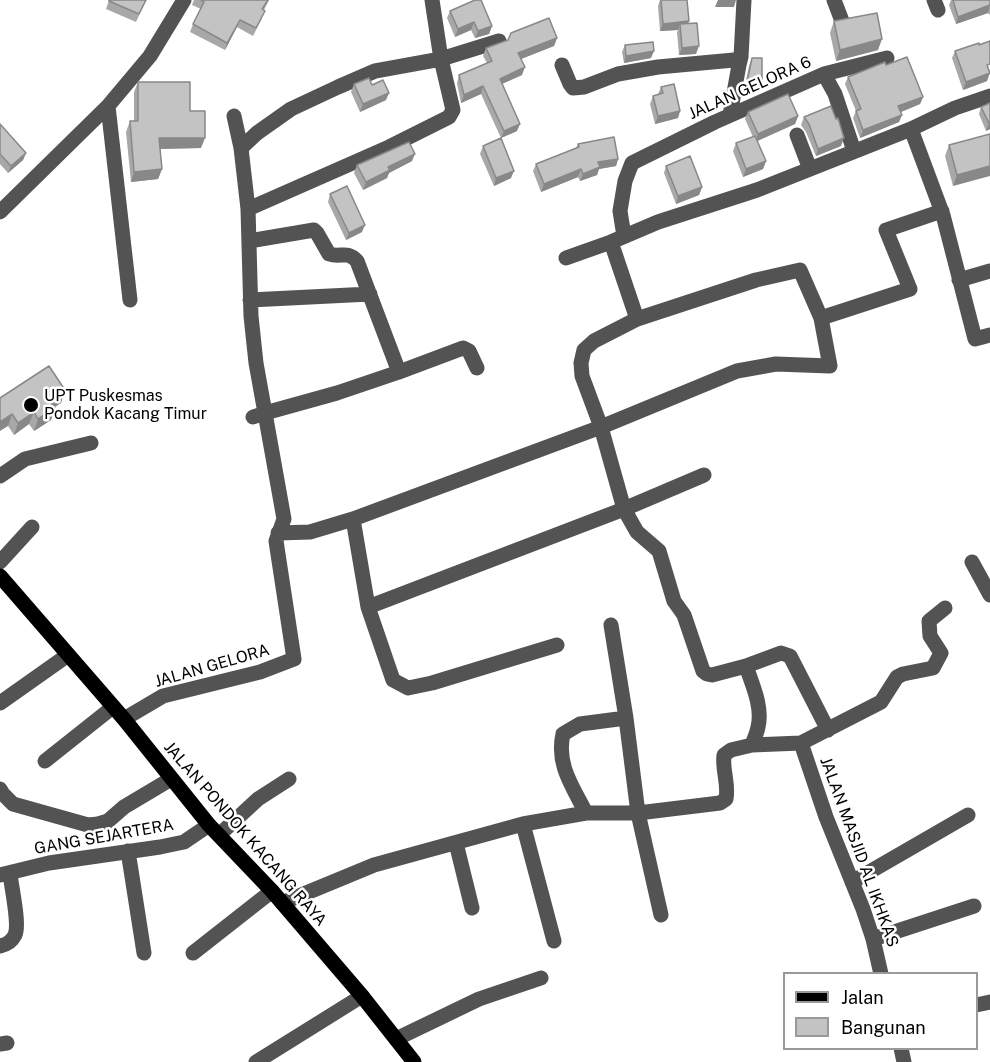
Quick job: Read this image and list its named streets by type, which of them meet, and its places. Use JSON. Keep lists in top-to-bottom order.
{
  "streets": {
    "main road": ["JALAN PONDOK KACANG RAYA"],
    "street": [
      "JALAN GELORA 6",
      "JALAN GELORA",
      "GANG SEJARTERA",
      "JALAN MASJID AL IKHKAS"
    ]
  },
  "crossings": [
    ["JALAN GELORA", "JALAN PONDOK KACANG RAYA"],
    ["JALAN PONDOK KACANG RAYA", "GANG SEJARTERA"]
  ],
  "places": ["UPT Puskesmas Pondok Kacang Timur"],
  "legend": ["Jalan", "Bangunan"]
}
